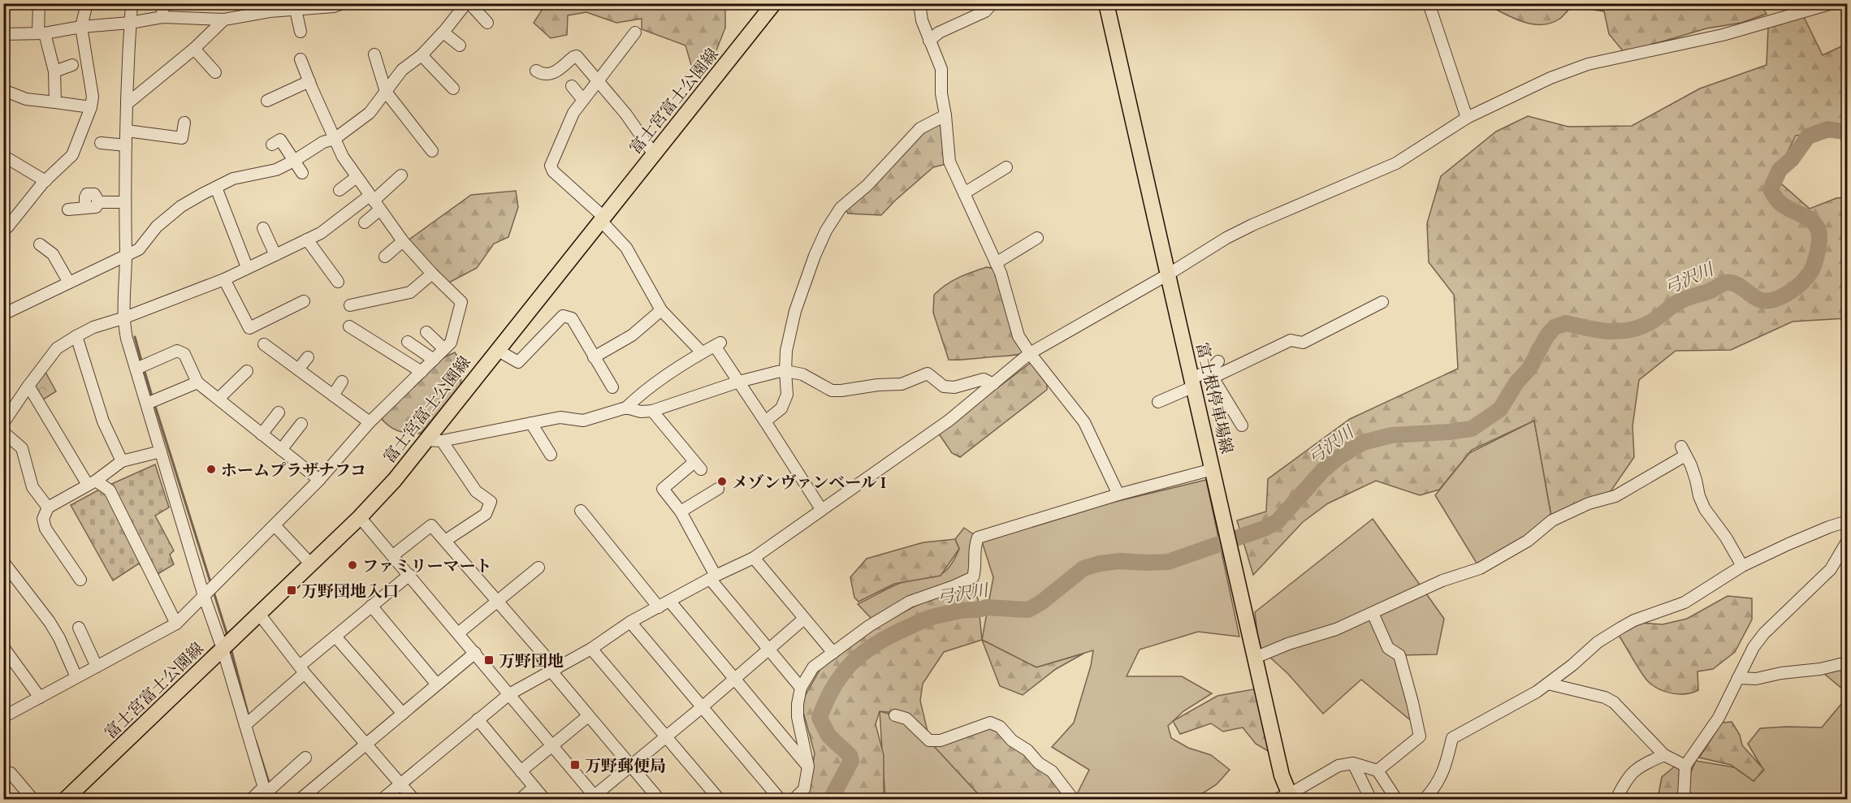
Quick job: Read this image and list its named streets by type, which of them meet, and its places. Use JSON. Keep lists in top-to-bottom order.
{
  "streets": {
    "main road": ["富士宮富士公園線", "富士根停車場線"]
  },
  "water": ["弓沢川"],
  "places": {
    "other": ["ホームプラザナフコ", "メゾンヴァンベール I", "ファミリーマート"],
    "transit": ["万野団地入口", "万野団地", "万野郵便局"]
  }
}
